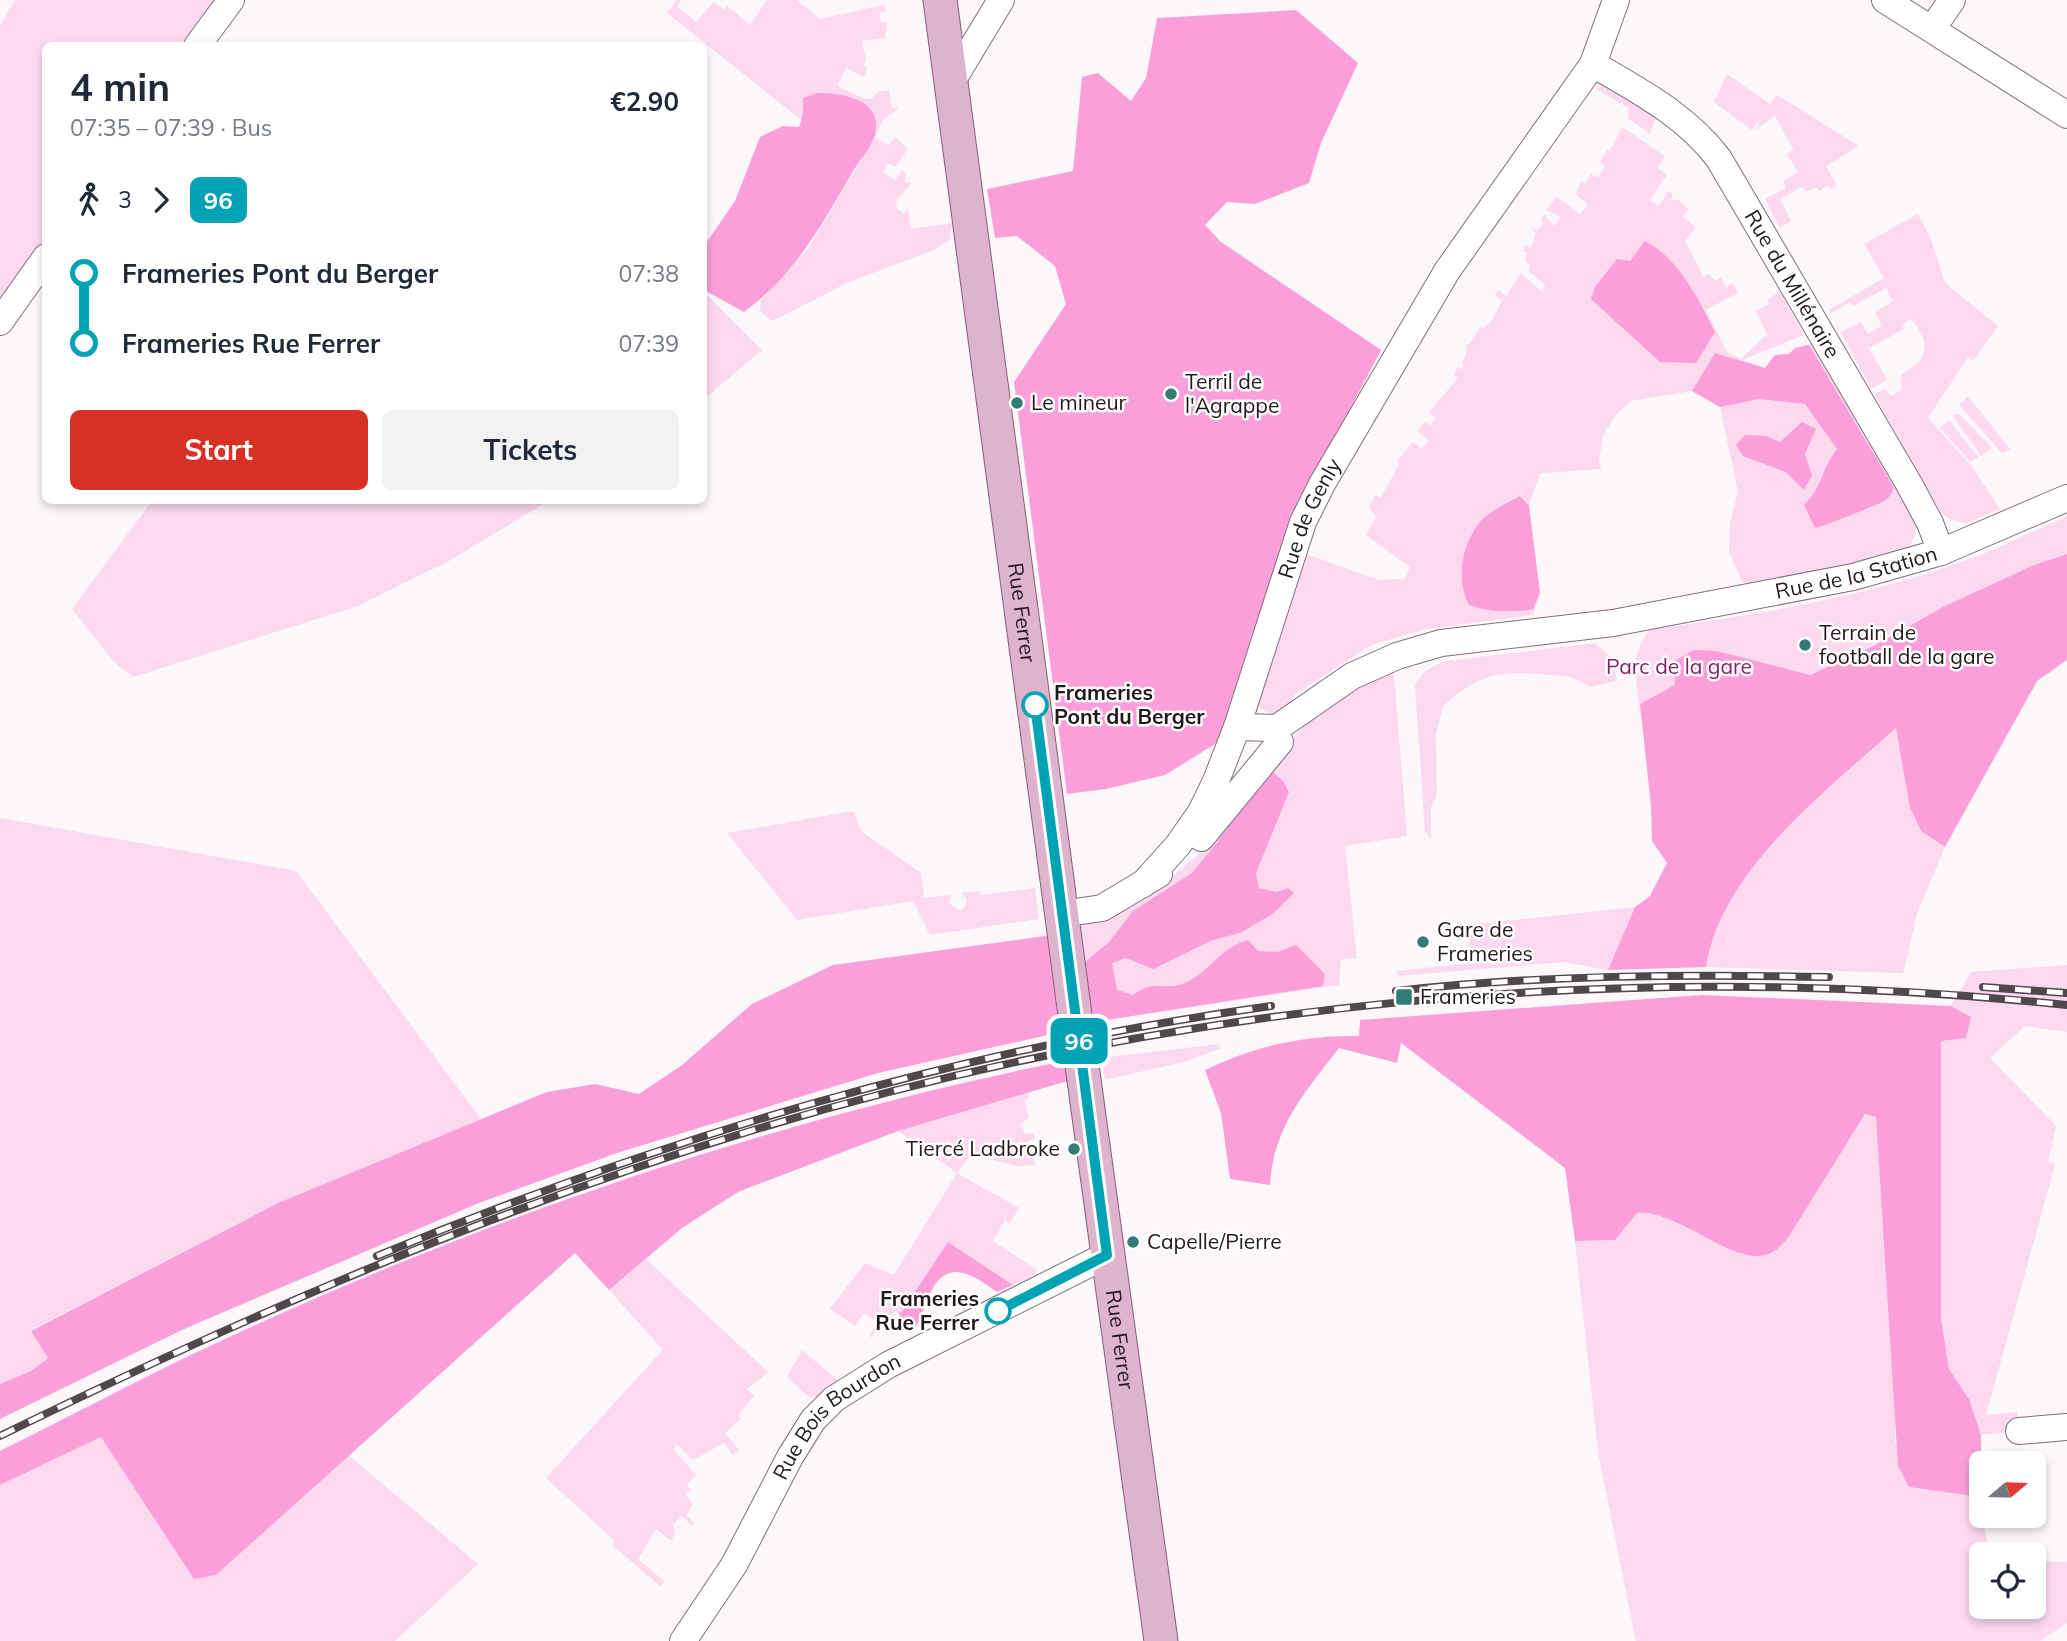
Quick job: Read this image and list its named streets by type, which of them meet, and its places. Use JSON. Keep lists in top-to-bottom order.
{
  "streets": {
    "main road": ["Rue Ferrer"],
    "street": [
      "Rue du Millénaire",
      "Rue de Genly",
      "Rue de la Station",
      "Rue Bois Bourdon"
    ]
  },
  "crossings": [
    ["Rue du Millénaire", "Rue de Genly"],
    ["Rue du Millénaire", "Rue de la Station"],
    ["Rue Ferrer", "Rue Bois Bourdon"]
  ],
  "parks": ["Parc de la gare"],
  "places": {
    "other": [
      "Terril de l'Agrappe",
      "Le mineur",
      "Terrain de football de la gare",
      "Frameries Pont du Berger",
      "Gare de Frameries",
      "Tiercé Ladbroke",
      "Capelle/Pierre",
      "Frameries Rue Ferrer"
    ],
    "transit": ["Frameries"]
  },
  "lines": ["bus line 96"],
  "north": "right",
  "page": {
    "on_map": "96",
    "heading": ["4 min", "07:35 – 07:39 · Bus", "€2.90"],
    "legs": ["3", "96"],
    "list": [
      {
        "name": "Frameries Pont du Berger",
        "value": "07:38"
      },
      {
        "name": "Frameries Rue Ferrer",
        "value": "07:39"
      }
    ],
    "buttons": ["Start", "Tickets"]
  }
}
